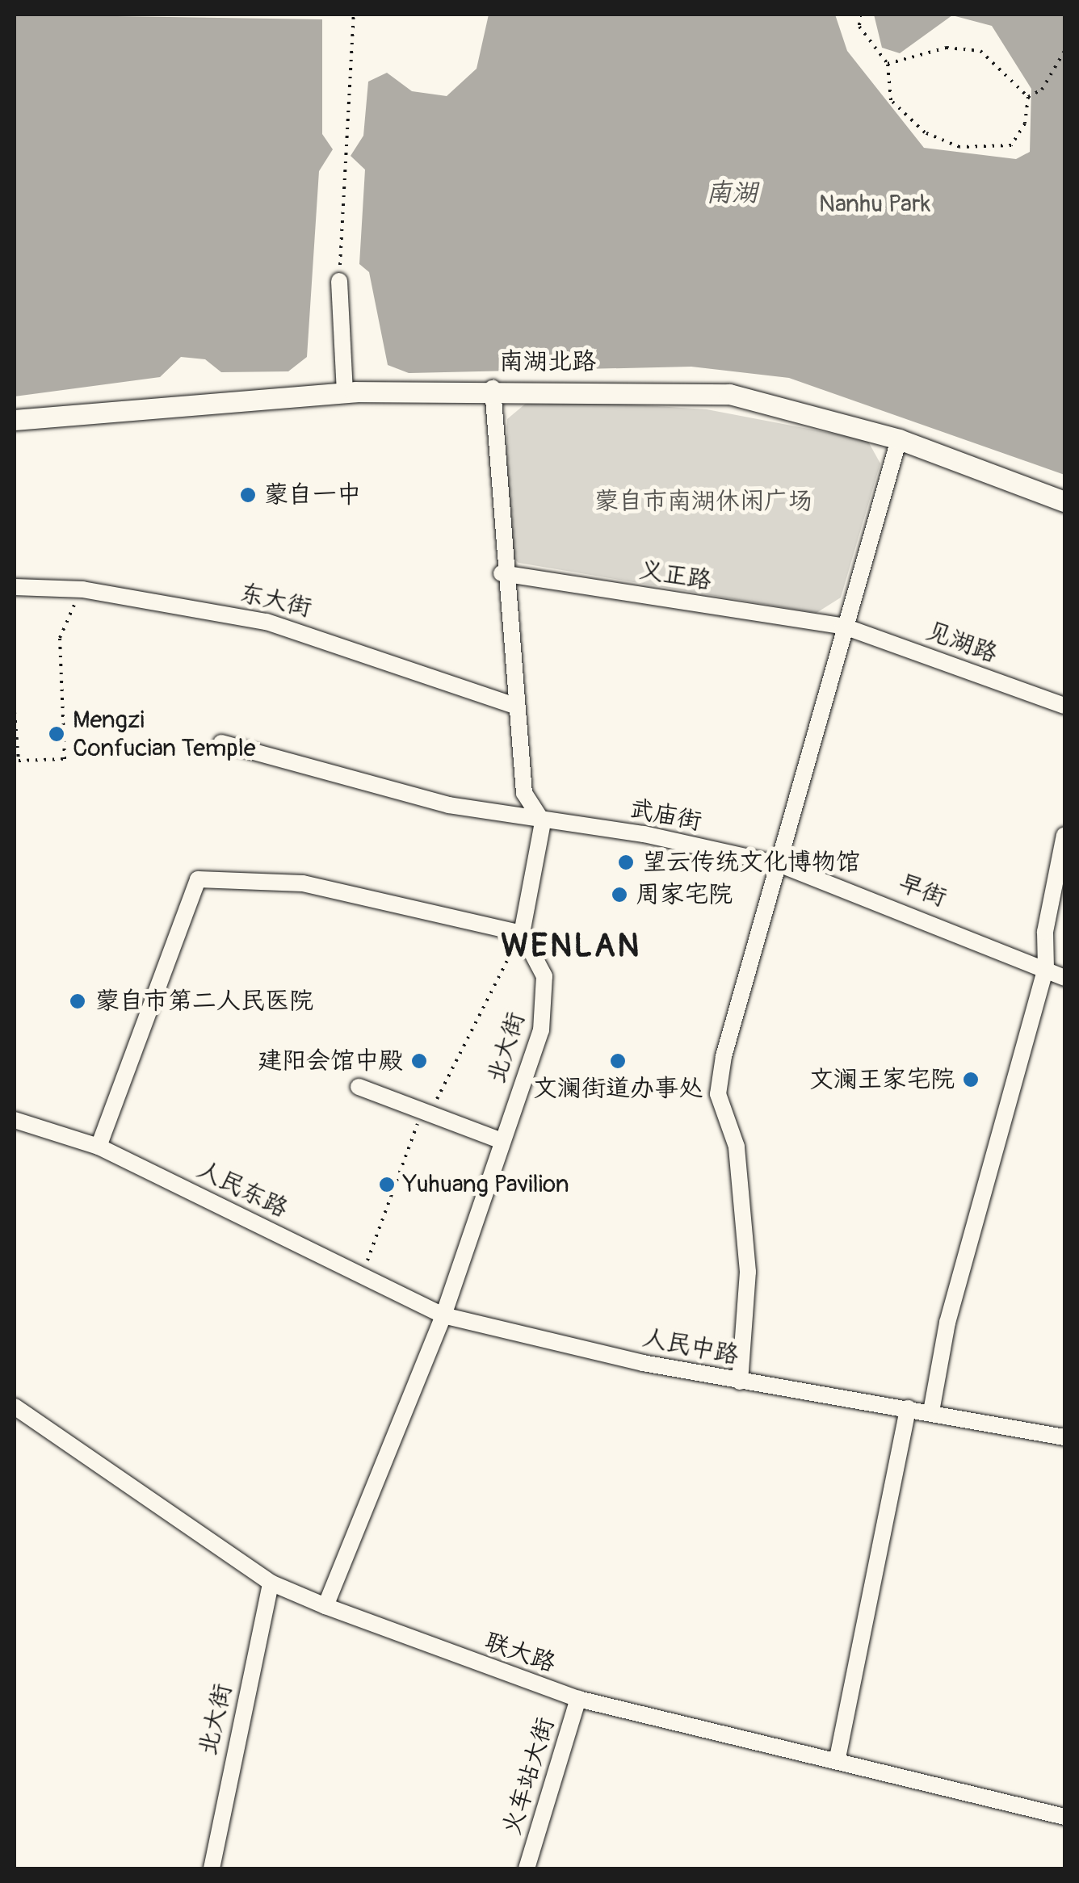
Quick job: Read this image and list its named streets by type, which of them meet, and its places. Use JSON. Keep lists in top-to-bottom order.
{
  "streets": {
    "main road": ["南湖北路"],
    "street": [
      "义正路",
      "东大街",
      "见湖路",
      "武庙街",
      "早街",
      "北大街",
      "人民东路",
      "人民中路",
      "联大路",
      "火车站大街"
    ]
  },
  "crossings": [
    ["义正路", "见湖路"],
    ["武庙街", "早街"],
    ["北大街", "人民东路"],
    ["北大街", "人民中路"],
    ["北大街", "联大路"],
    ["人民东路", "人民中路"],
    ["联大路", "火车站大街"]
  ],
  "districts": ["WENLAN"],
  "water": ["南湖"],
  "parks": ["Nanhu Park", "蒙自市南湖休闲广场"],
  "places": [
    "蒙自一中",
    "Mengzi Confucian Temple",
    "望云传统文化博物馆",
    "周家宅院",
    "蒙自市第二人民医院",
    "建阳会馆中殿",
    "文澜街道办事处",
    "文澜王家宅院",
    "Yuhuang Pavilion"
  ]
}
